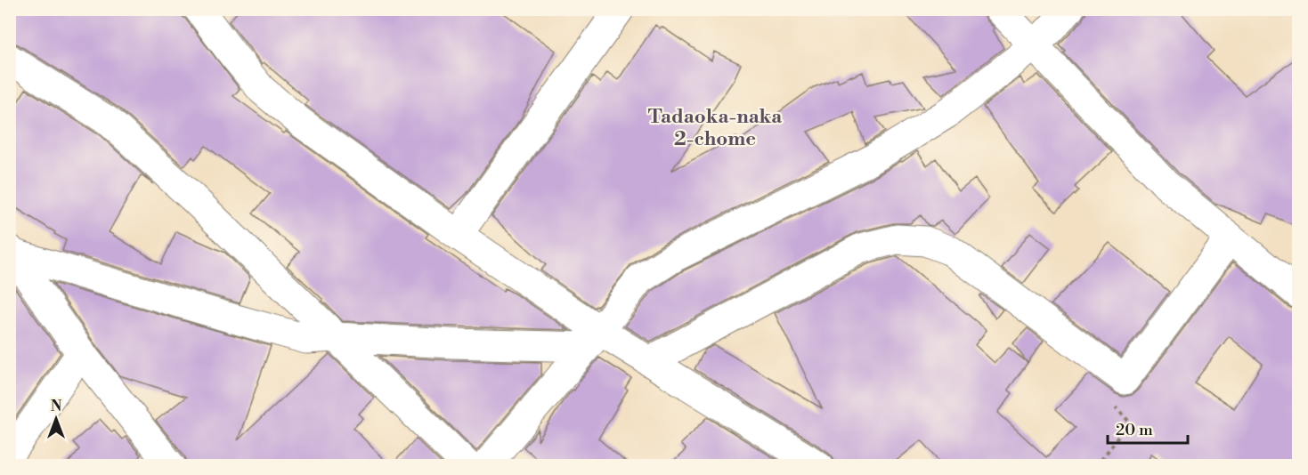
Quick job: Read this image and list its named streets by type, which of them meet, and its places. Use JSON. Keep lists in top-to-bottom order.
{
  "districts": ["Tadaoka-naka 2-chome"],
  "scale_bar": "20 m",
  "north": "top"
}
